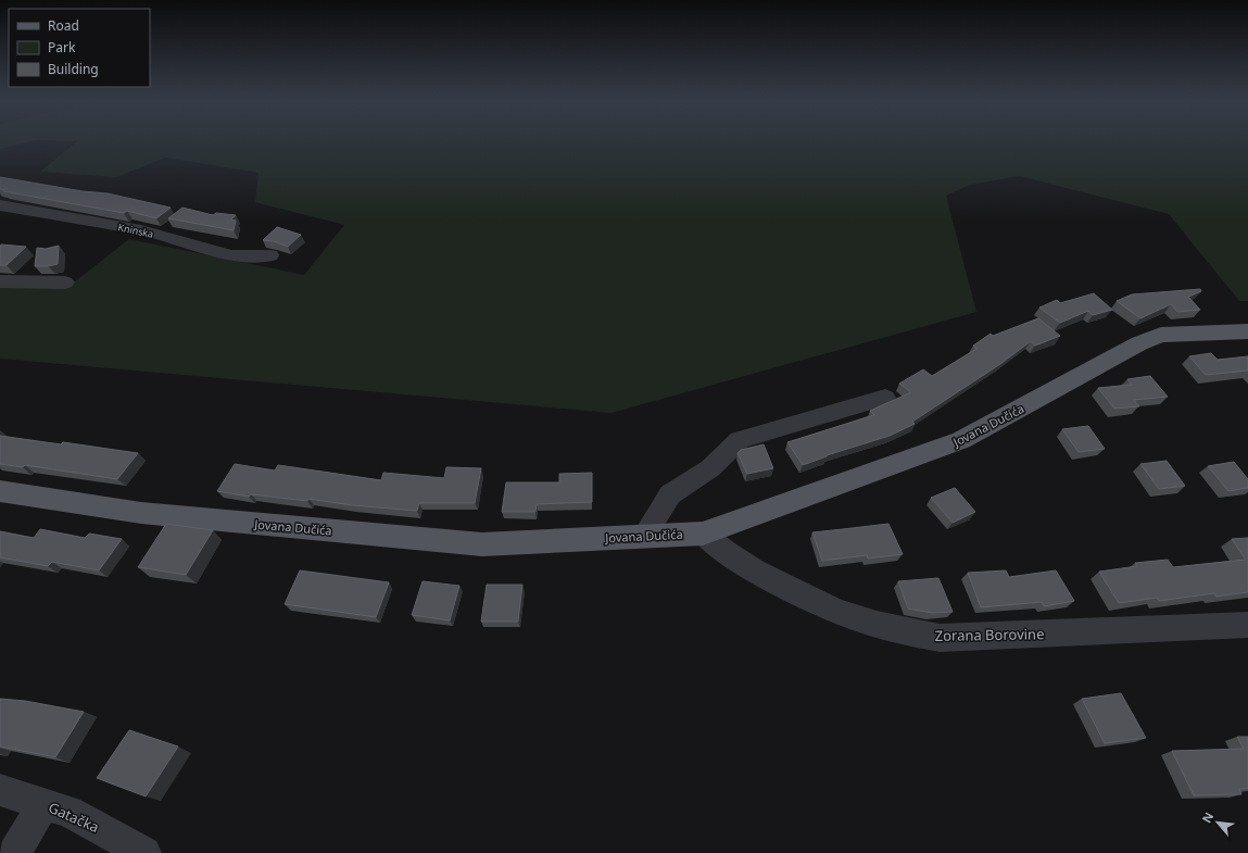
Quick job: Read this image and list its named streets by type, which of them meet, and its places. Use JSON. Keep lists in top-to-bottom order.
{
  "streets": {
    "main road": ["Jovana Dučića"],
    "street": ["Kninska", "Zorana Borovine", "Gatačka"]
  },
  "crossings": [
    ["Jovana Dučića", "Zorana Borovine"]
  ],
  "legend": ["Road", "Park", "Building"],
  "north": "top left"
}
